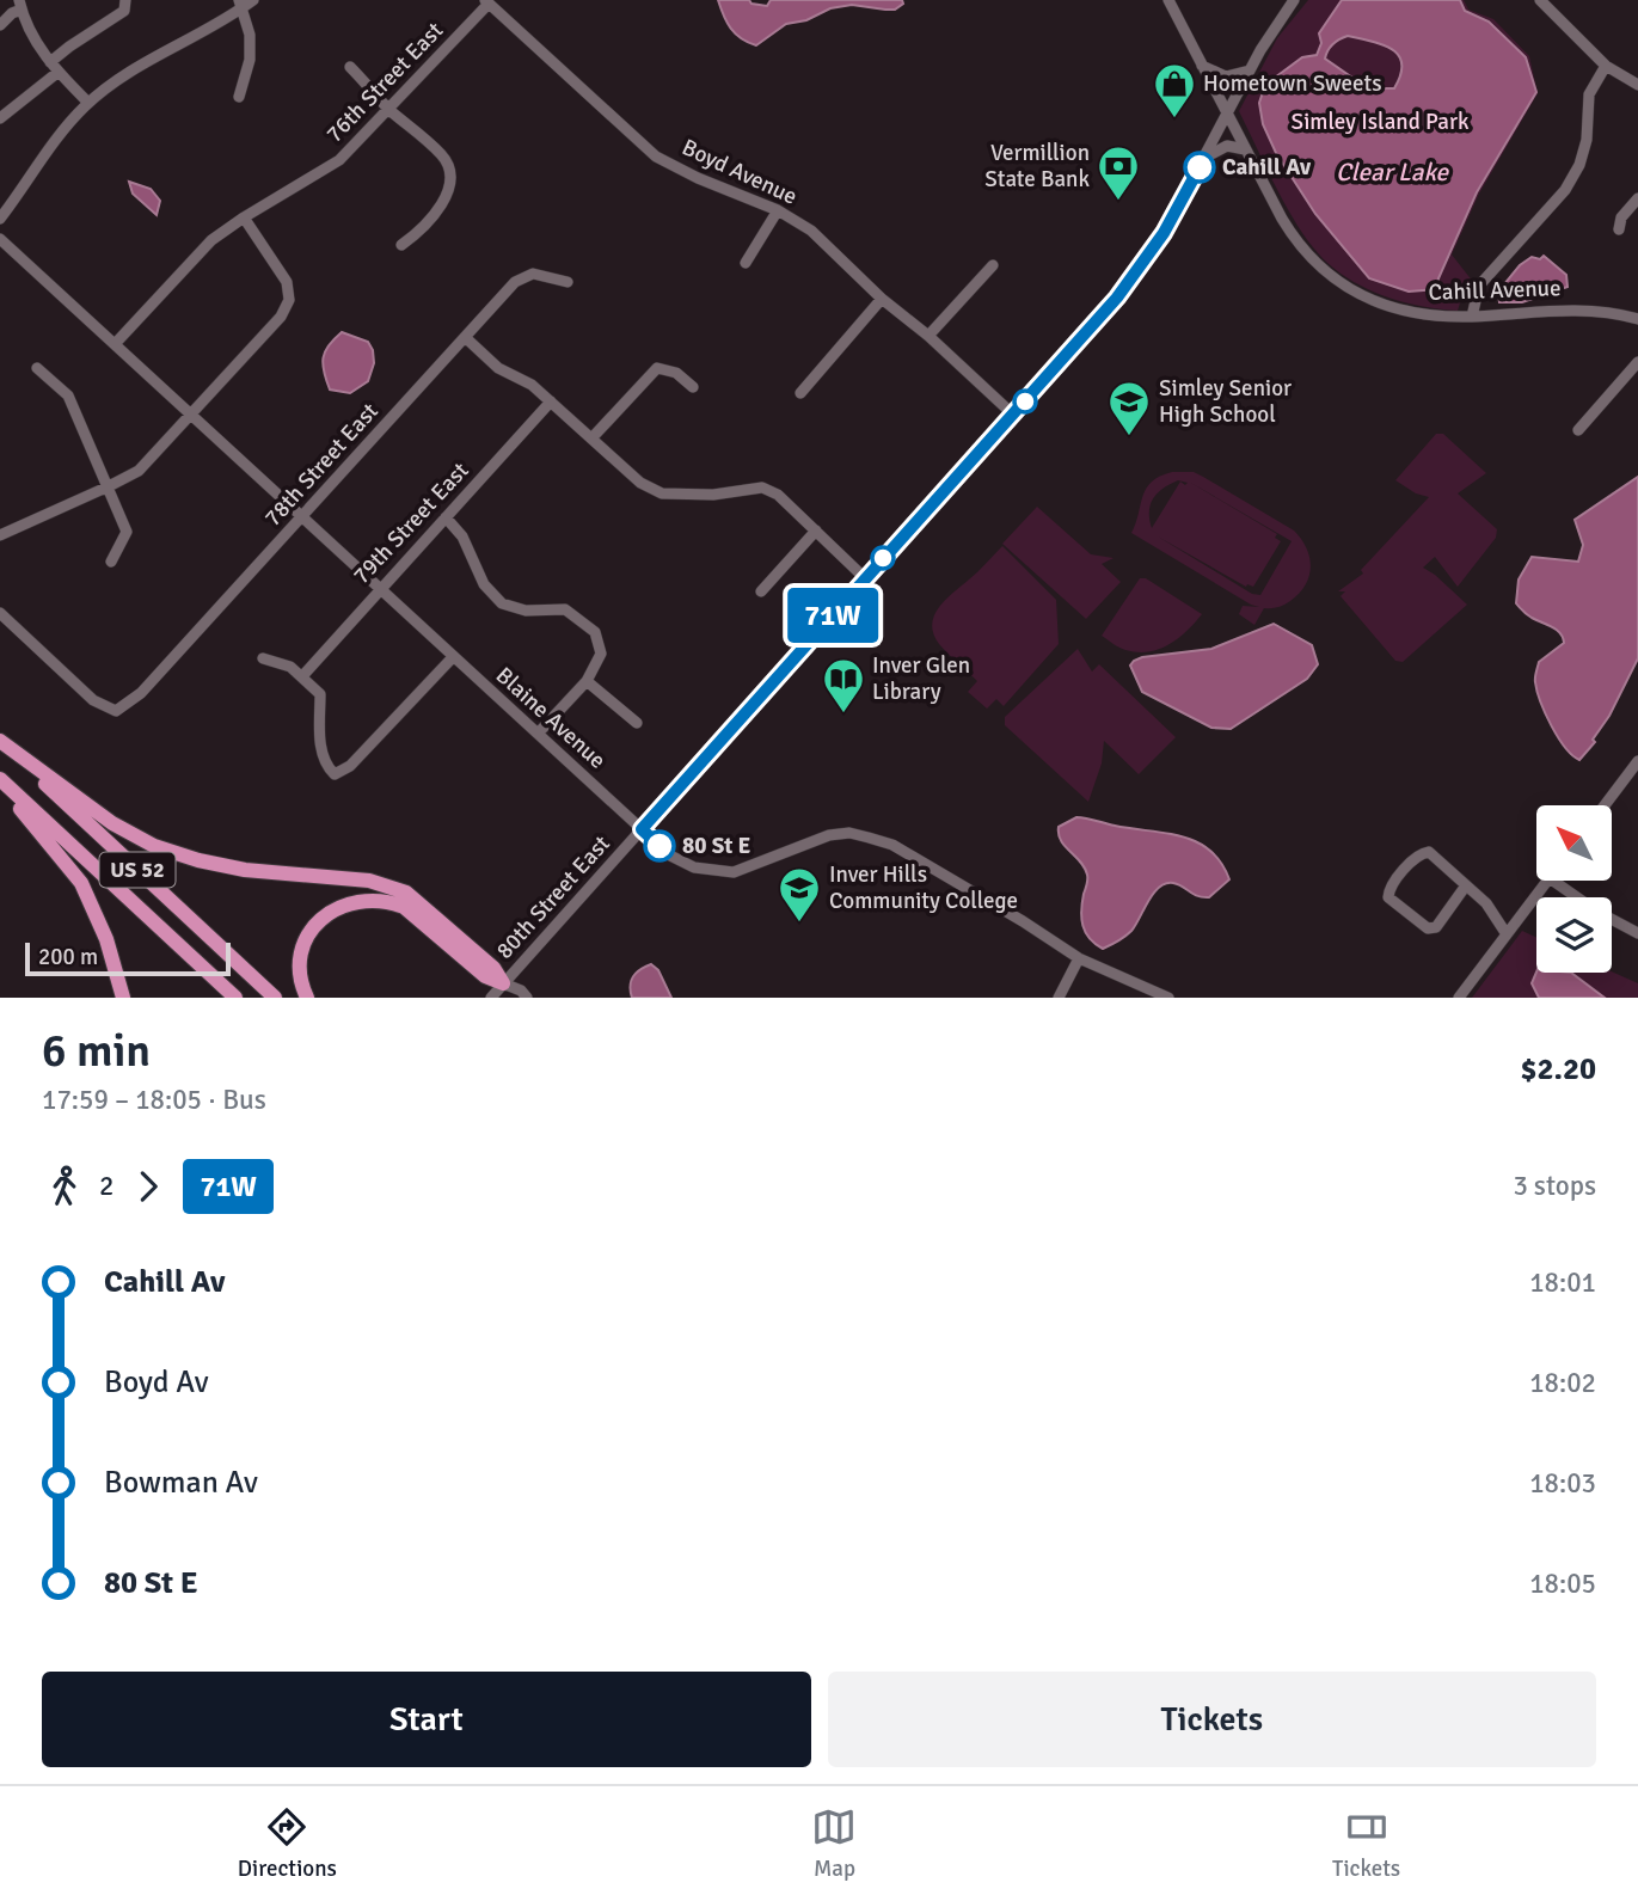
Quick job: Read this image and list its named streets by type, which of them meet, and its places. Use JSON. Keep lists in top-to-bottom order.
{
  "streets": {
    "highway": ["US 52"],
    "street": [
      "76th Street East",
      "Boyd Avenue",
      "Cahill Avenue",
      "78th Street East",
      "79th Street East",
      "Blaine Avenue",
      "80th Street East"
    ]
  },
  "crossings": [
    ["76th Street East", "Boyd Avenue"],
    ["76th Street East", "Blaine Avenue"],
    ["Boyd Avenue", "80th Street East"],
    ["Cahill Avenue", "80th Street East"],
    ["78th Street East", "Blaine Avenue"],
    ["79th Street East", "Blaine Avenue"],
    ["Blaine Avenue", "80th Street East"]
  ],
  "water": ["Clear Lake"],
  "parks": ["Simley Island Park"],
  "places": {
    "shop": ["Hometown Sweets"],
    "other": ["Cahill Av", "80 St E"],
    "bank": ["Vermillion State Bank"],
    "school or university": ["Simley Senior High School", "Inver Hills Community College"],
    "library": ["Inver Glen Library"]
  },
  "lines": ["bus line 71W"],
  "scale_bar": "200 m",
  "north": "top left",
  "page": {
    "on_map": "71W",
    "scale": "200 m",
    "heading": ["6 min", "17:59 – 18:05 · Bus", "$2.20"],
    "legs": ["2", "71W", "3 stops"],
    "list": [
      {
        "name": "Cahill Av",
        "value": "18:01"
      },
      {
        "name": "Boyd Av",
        "value": "18:02"
      },
      {
        "name": "Bowman Av",
        "value": "18:03"
      },
      {
        "name": "80 St E",
        "value": "18:05"
      }
    ],
    "buttons": ["Start", "Tickets"],
    "tabs": ["Directions", "Map", "Tickets"]
  }
}
